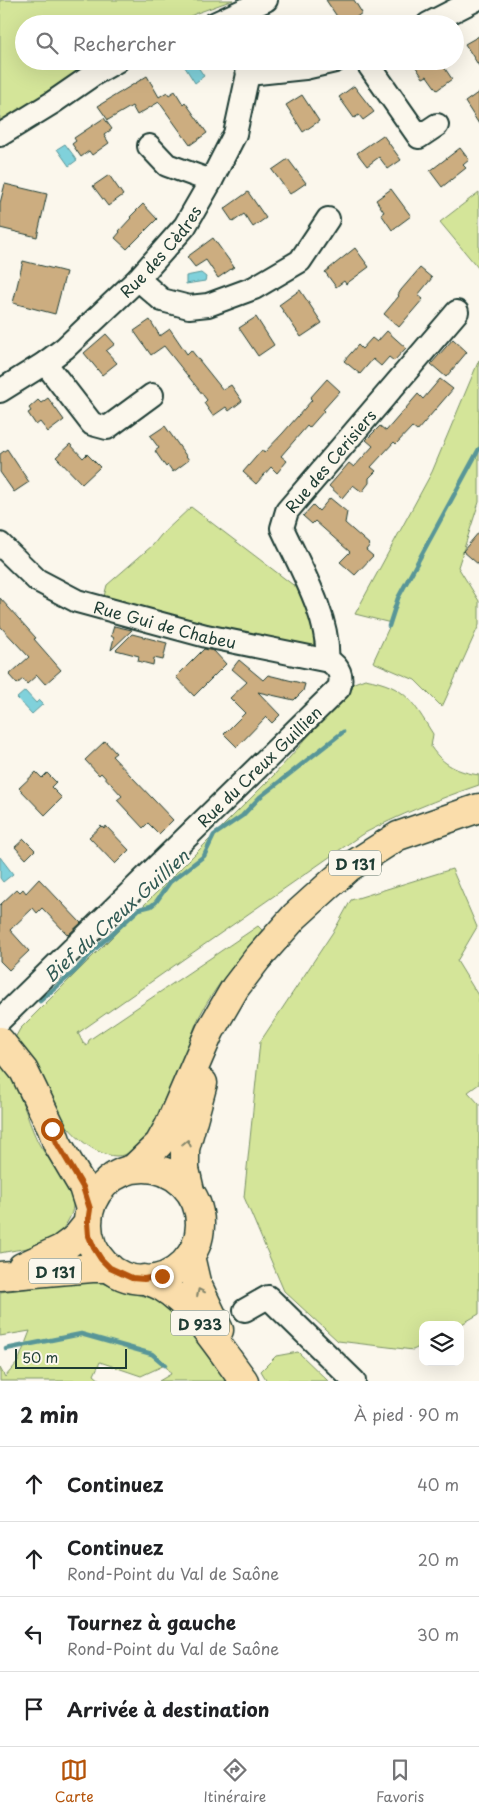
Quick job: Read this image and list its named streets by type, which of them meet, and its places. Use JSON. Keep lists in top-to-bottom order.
{
  "streets": {
    "main road": ["D 131", "D 933"],
    "street": [
      "Rue des Cèdres",
      "Rue des Cerisiers",
      "Rue Gui de Chabeu",
      "Rue du Creux Guillien"
    ]
  },
  "crossings": [
    ["Rue des Cerisiers", "Rue Gui de Chabeu"],
    ["Rue des Cerisiers", "Rue du Creux Guillien"],
    ["Rue Gui de Chabeu", "Rue du Creux Guillien"],
    ["D 131", "D 933"]
  ],
  "water": ["Bief du Creux Guillien"],
  "scale_bar": "50 m",
  "page": {
    "search": "Rechercher",
    "scale": "50 m",
    "heading": ["2 min", "À pied · 90 m"],
    "list": [
      ["Continuez", "40 m"],
      ["Continuez", "Rond-Point du Val de Saône", "20 m"],
      ["Tournez à gauche", "Rond-Point du Val de Saône", "30 m"],
      "Arrivée à destination"
    ],
    "nav": ["Carte", "Itinéraire", "Favoris"]
  }
}
